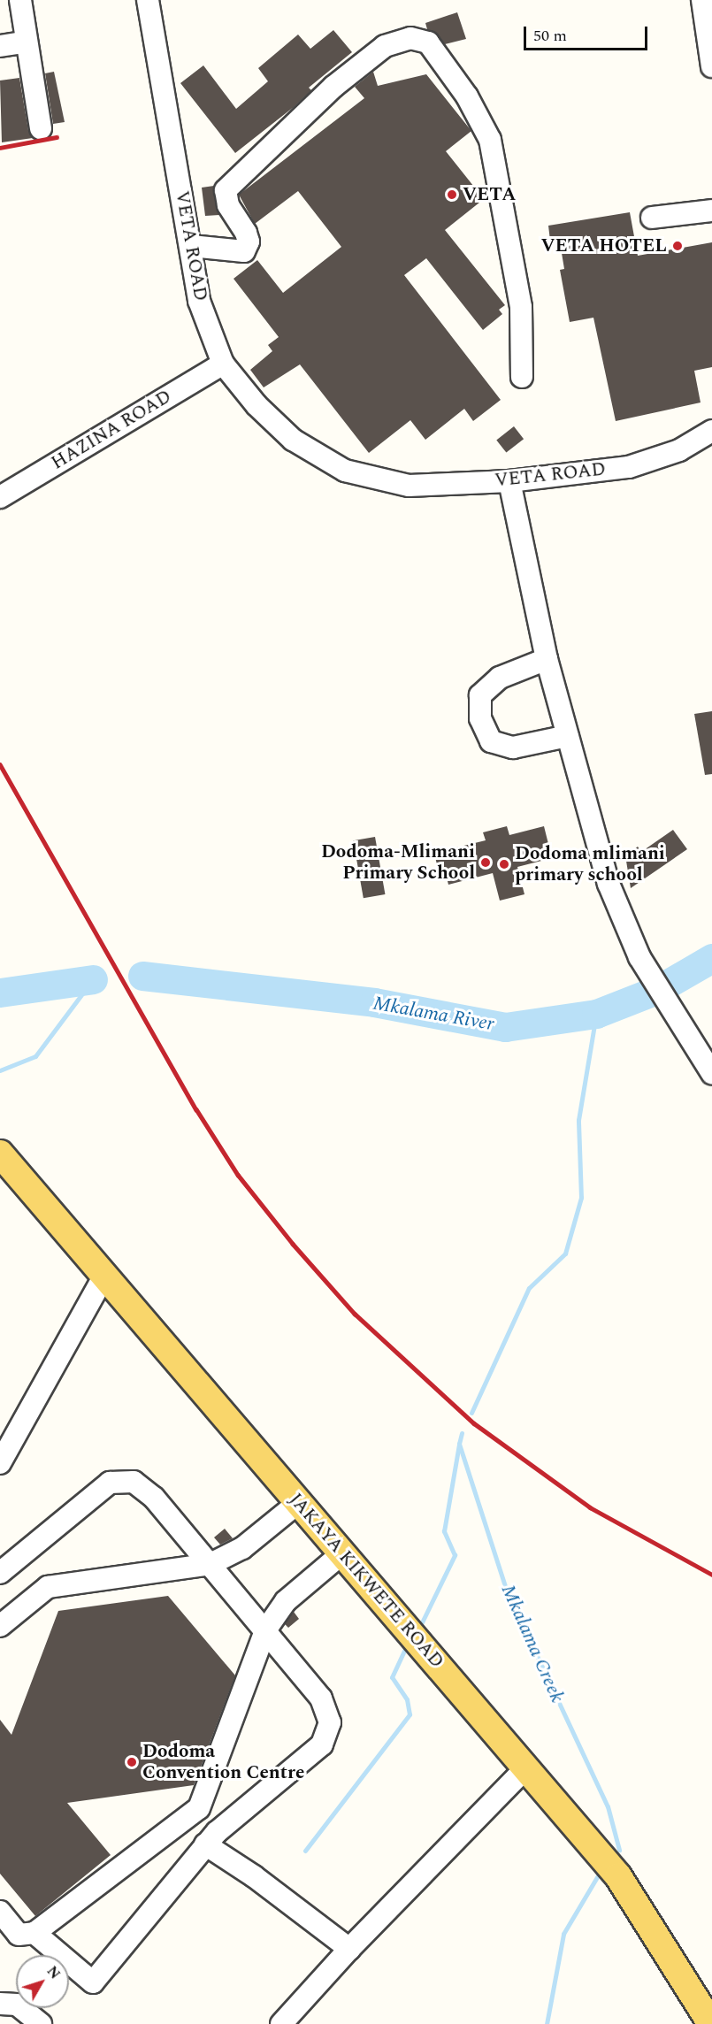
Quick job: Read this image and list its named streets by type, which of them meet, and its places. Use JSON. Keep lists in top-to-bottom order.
{
  "streets": {
    "main road": ["JAKAYA KIKWETE ROAD"],
    "street": ["VETA ROAD", "HAZINA ROAD"]
  },
  "crossings": [
    ["VETA ROAD", "HAZINA ROAD"]
  ],
  "water": ["Mkalama River", "Mkalama Creek"],
  "places": [
    "VETA",
    "VETA HOTEL",
    "Dodoma-Mlimani Primary School",
    "Dodoma mlimani primary school",
    "Dodoma Convention Centre"
  ],
  "scale_bar": "50 m",
  "north": "top right"
}
